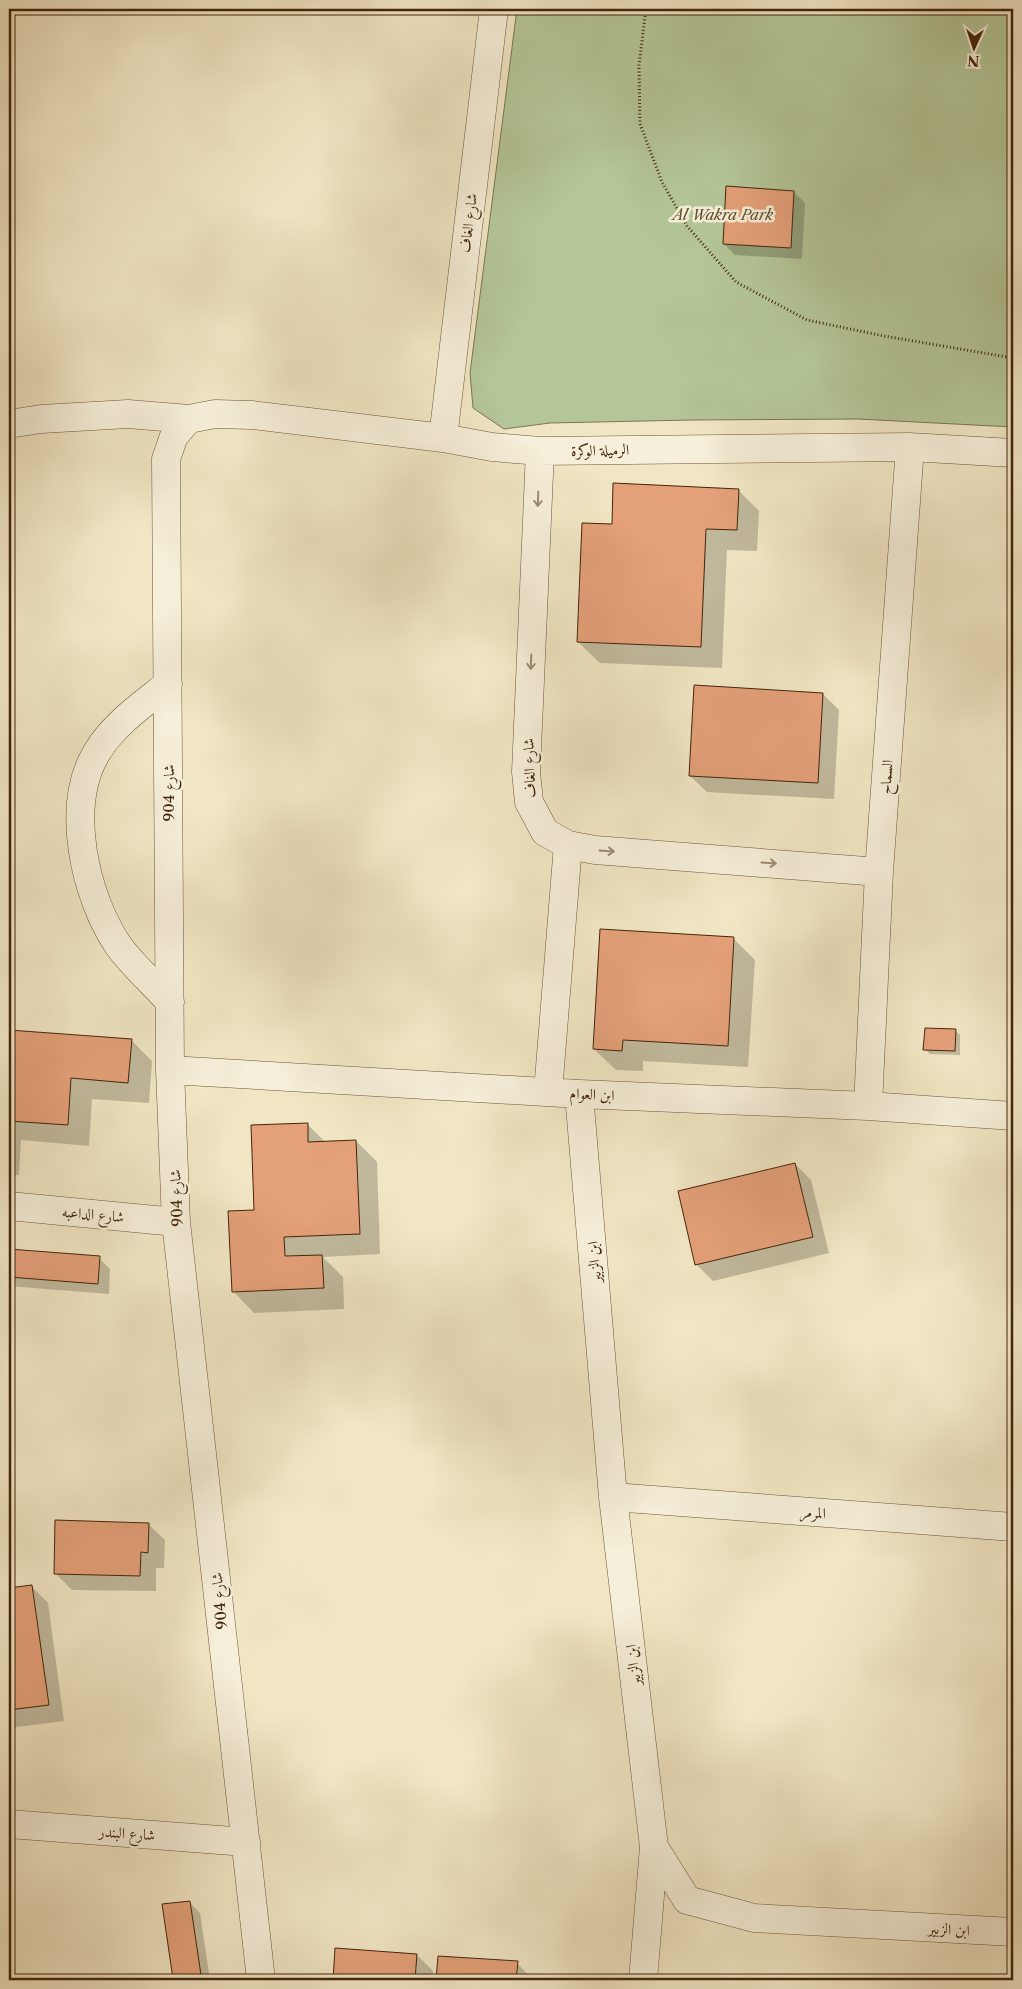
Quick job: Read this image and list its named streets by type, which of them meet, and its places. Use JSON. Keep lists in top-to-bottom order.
{
  "streets": {
    "street": [
      "شارع الغاف",
      "الرميلة الوكرة",
      "السماح",
      "شارع 904",
      "ابن العوام",
      "شارع الداعبه",
      "ابن الزبير",
      "المرمر",
      "شارع البندر"
    ]
  },
  "crossings": [
    ["شارع الغاف", "الرميلة الوكرة"],
    ["شارع الغاف", "السماح"],
    ["الرميلة الوكرة", "السماح"],
    ["الرميلة الوكرة", "شارع 904"],
    ["السماح", "ابن العوام"],
    ["شارع 904", "ابن العوام"],
    ["شارع 904", "شارع الداعبه"],
    ["شارع 904", "شارع البندر"],
    ["ابن العوام", "ابن الزبير"],
    ["ابن الزبير", "المرمر"]
  ],
  "parks": ["Al Wakra Park"],
  "north": "bottom"
}
